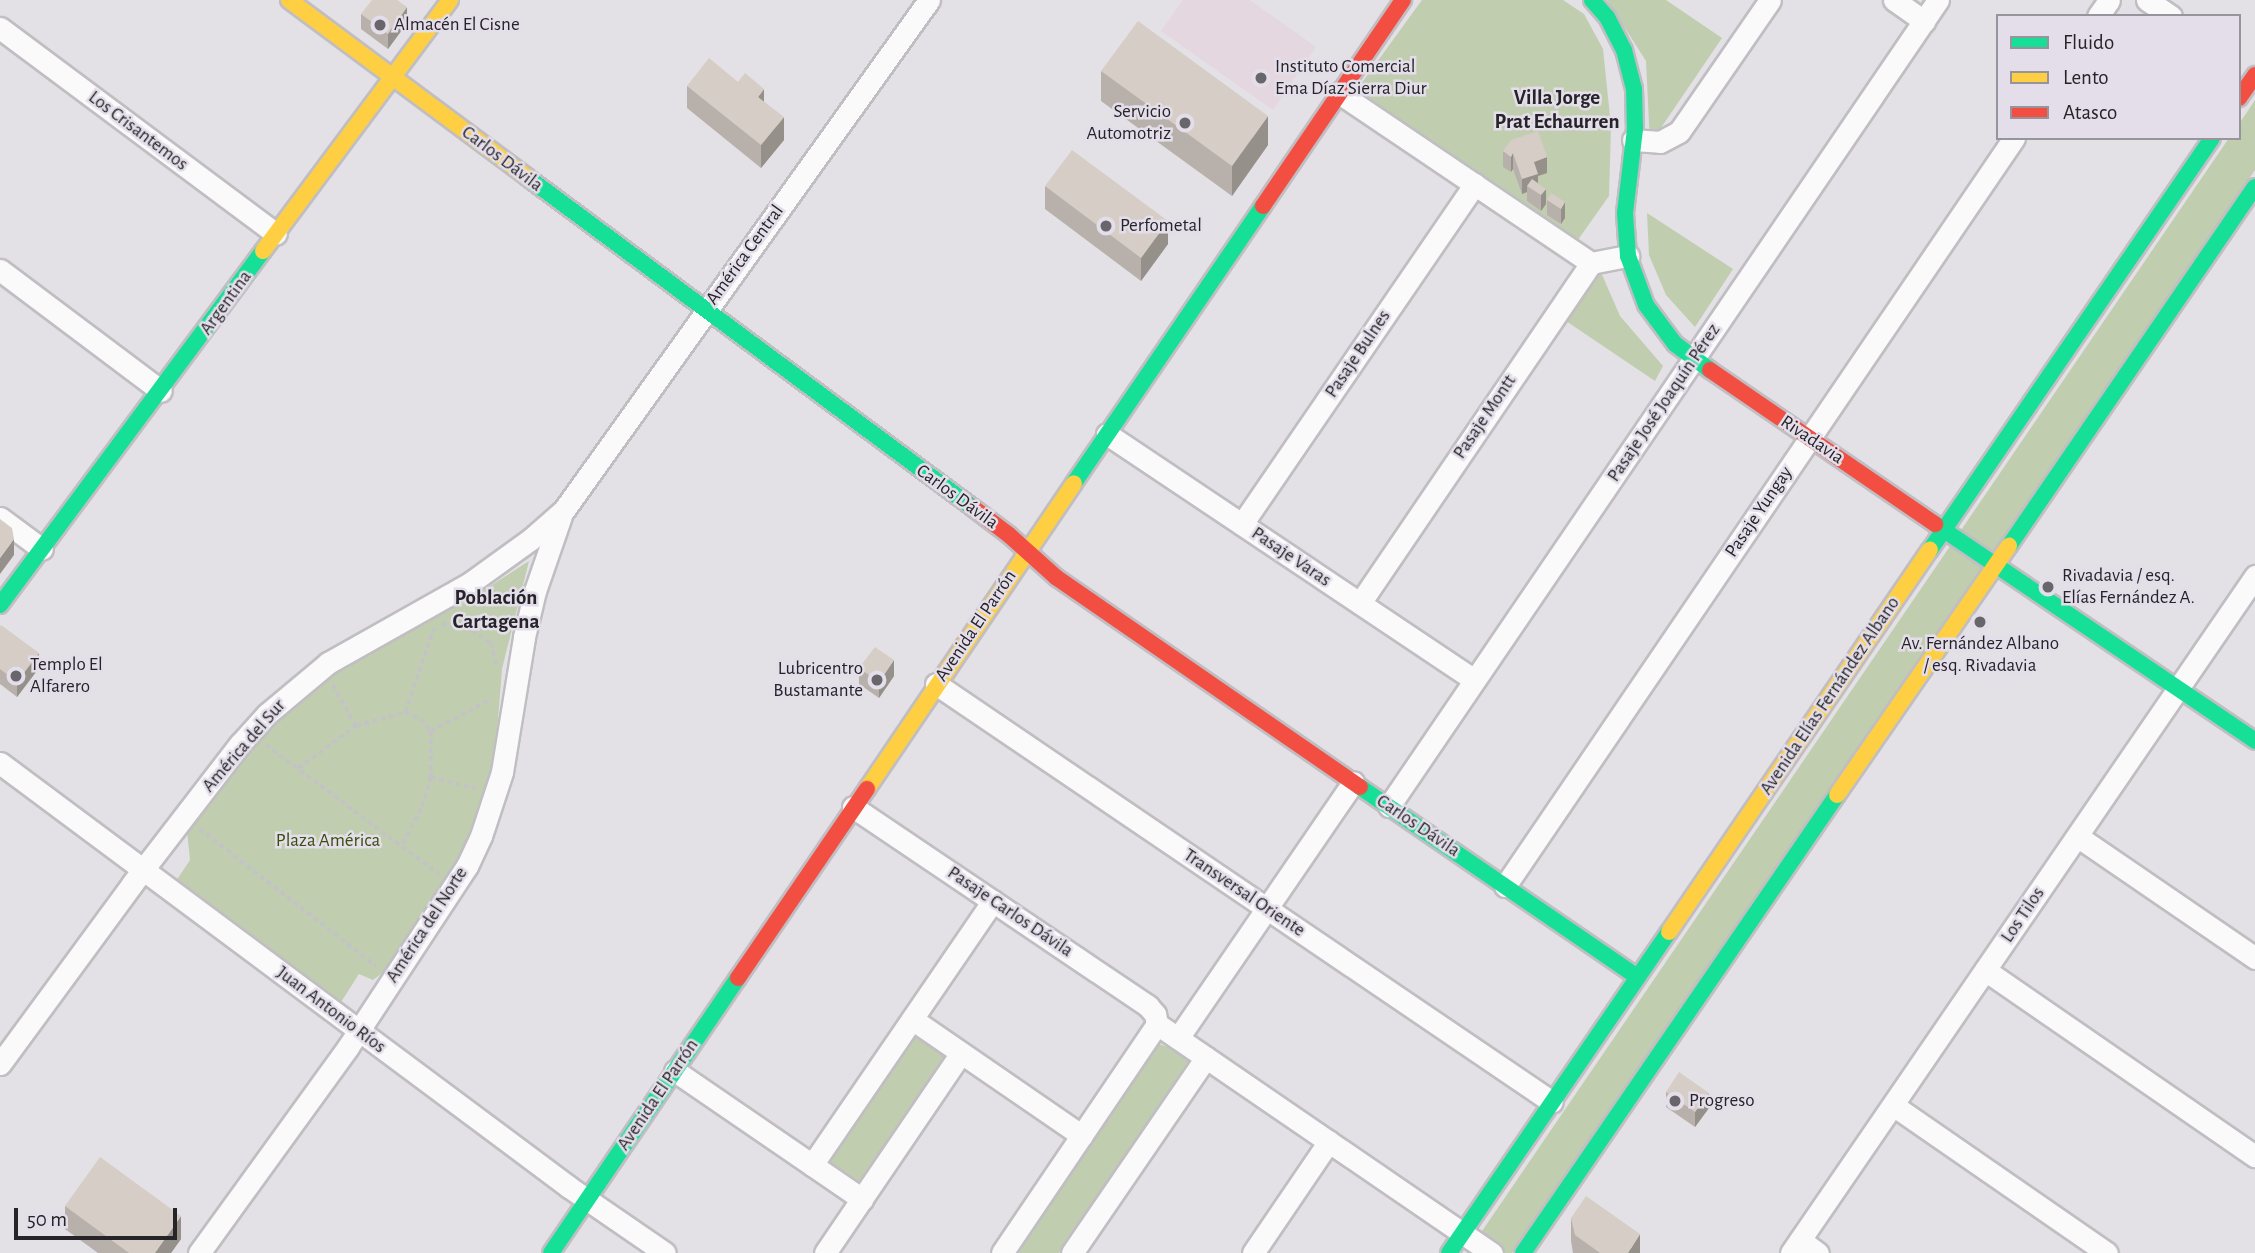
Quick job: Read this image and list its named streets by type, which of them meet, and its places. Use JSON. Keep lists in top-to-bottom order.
{
  "streets": {
    "main road": [
      "Carlos Dávila",
      "Argentina",
      "Rivadavia",
      "Avenida El Parrón",
      "Avenida Elías Fernández Albano"
    ],
    "street": [
      "Los Crisantemos",
      "América Central",
      "Pasaje Bulnes",
      "Pasaje José Joaquín Pérez",
      "Pasaje Montt",
      "Pasaje Yungay",
      "Pasaje Varas",
      "América del Sur",
      "Transversal Oriente",
      "Pasaje Carlos Dávila",
      "Los Tilos",
      "América del Norte",
      "Juan Antonio Ríos"
    ]
  },
  "crossings": [
    ["Los Crisantemos", "Argentina"],
    ["Carlos Dávila", "América Central"],
    ["Carlos Dávila", "Argentina"],
    ["Carlos Dávila", "Pasaje José Joaquín Pérez"],
    ["Carlos Dávila", "Pasaje Yungay"],
    ["Carlos Dávila", "Avenida El Parrón"],
    ["Carlos Dávila", "Avenida Elías Fernández Albano"],
    ["América Central", "América del Sur"],
    ["América Central", "América del Norte"],
    ["Pasaje Bulnes", "Pasaje Varas"],
    ["Pasaje José Joaquín Pérez", "Rivadavia"],
    ["Pasaje José Joaquín Pérez", "Pasaje Varas"],
    ["Pasaje Montt", "Pasaje Varas"],
    ["Rivadavia", "Pasaje Yungay"],
    ["Rivadavia", "Avenida Elías Fernández Albano"],
    ["Rivadavia", "Los Tilos"],
    ["Pasaje Varas", "Avenida El Parrón"],
    ["Avenida El Parrón", "Transversal Oriente"],
    ["Avenida El Parrón", "Pasaje Carlos Dávila"],
    ["Avenida El Parrón", "Juan Antonio Ríos"],
    ["Avenida Elías Fernández Albano", "Transversal Oriente"],
    ["América del Sur", "América del Norte"],
    ["América del Sur", "Juan Antonio Ríos"],
    ["América del Norte", "Juan Antonio Ríos"]
  ],
  "districts": ["Villa Jorge Prat Echaurren", "Población Cartagena"],
  "parks": ["Plaza América"],
  "places": [
    "Almacén El Cisne",
    "Instituto Comercial Ema Díaz Sierra Diur",
    "Servicio Automotriz",
    "Perfometal",
    "Rivadavia / esq. Elías Fernández A.",
    "Av. Fernández Albano / esq. Rivadavia",
    "Templo El Alfarero",
    "Lubricentro Bustamante",
    "Progreso"
  ],
  "legend": ["Fluido", "Lento", "Atasco"],
  "scale_bar": "50 m"
}
